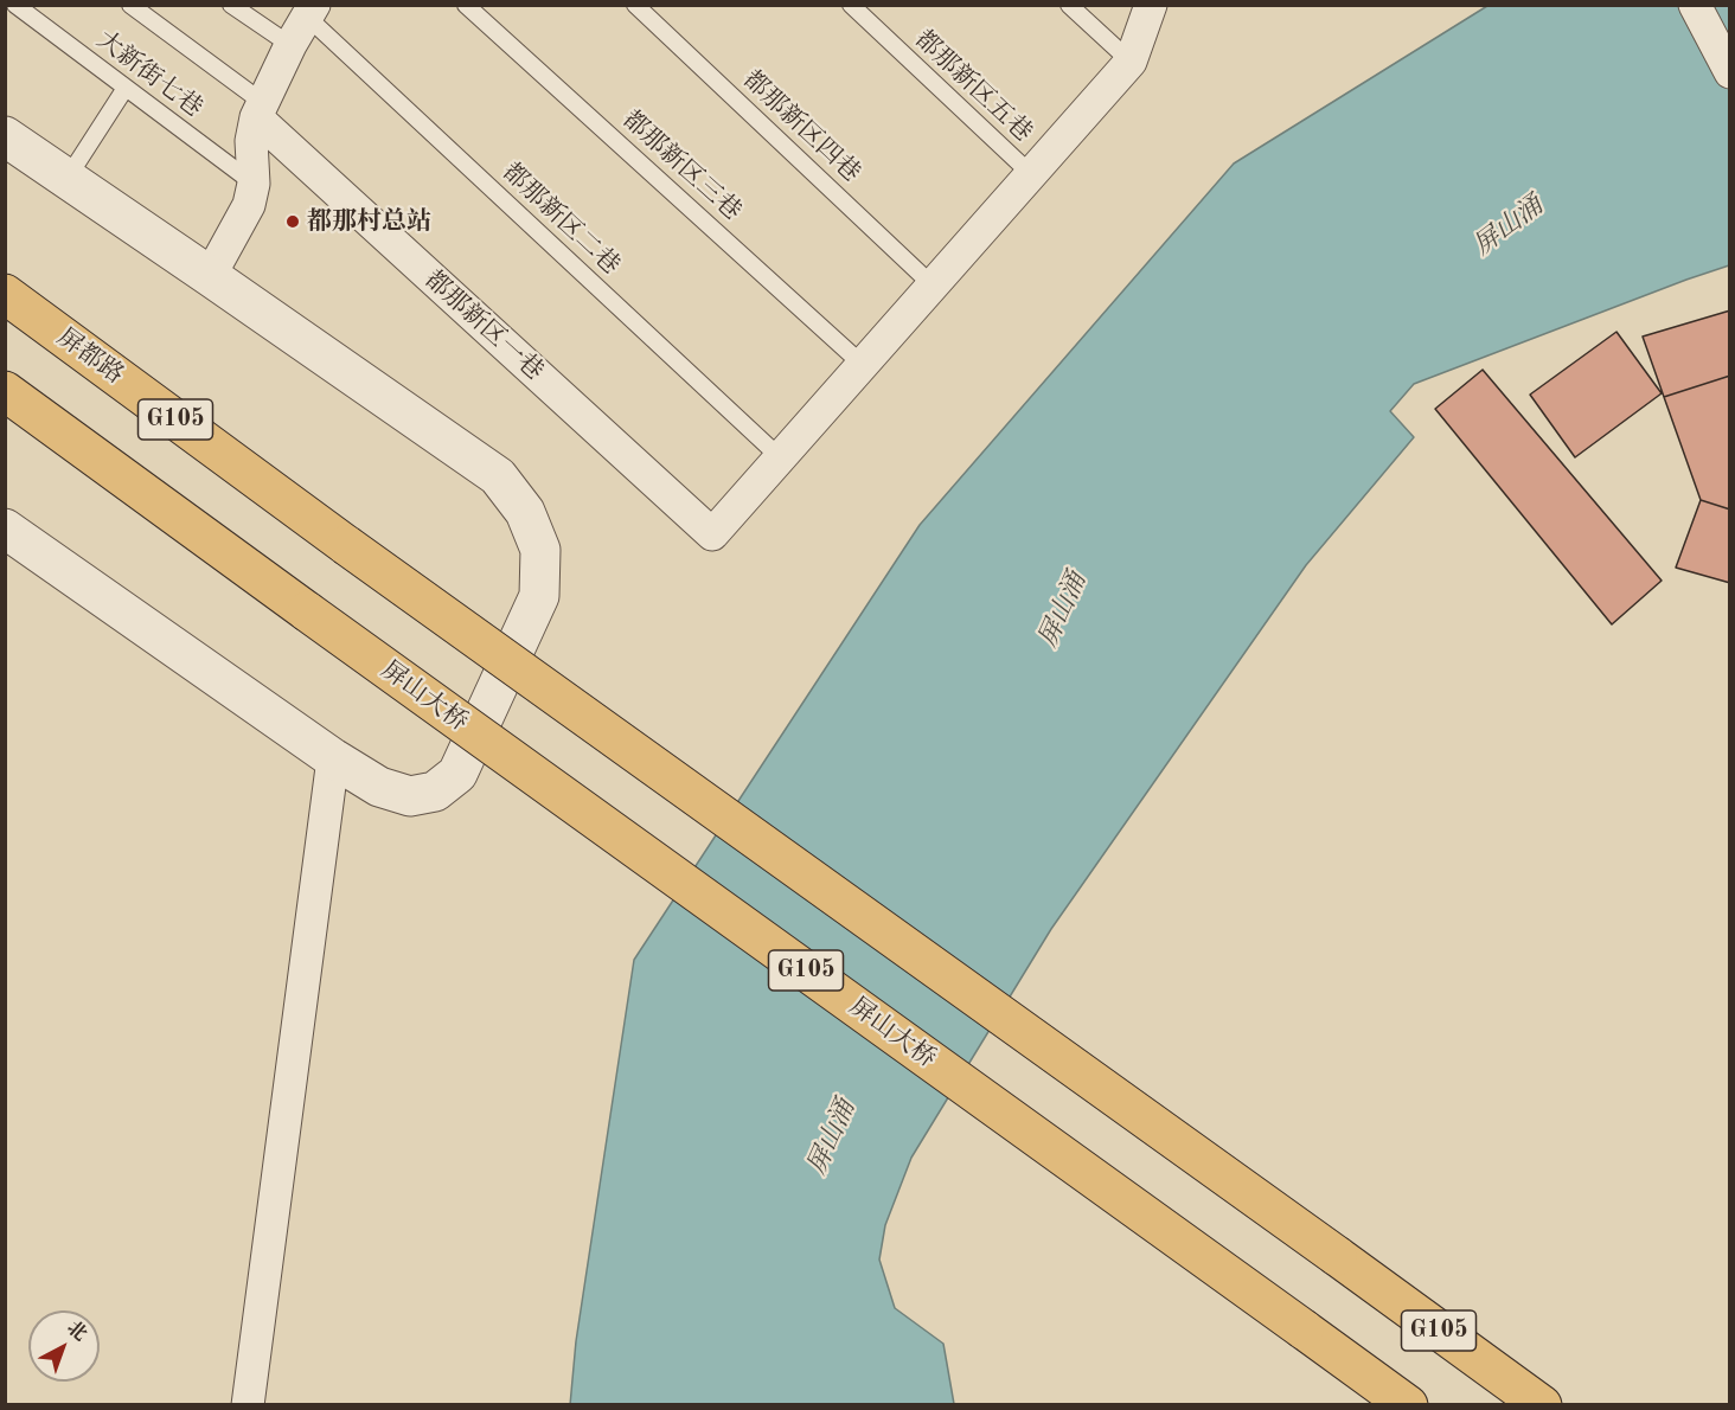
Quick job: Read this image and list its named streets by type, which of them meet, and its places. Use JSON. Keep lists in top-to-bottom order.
{
  "streets": {
    "highway": ["屏都路", "G105", "屏山大桥"],
    "street": ["都那新区一巷"],
    "lane": [
      "大新街七巷",
      "都那新区五巷",
      "都那新区四巷",
      "都那新区三巷",
      "都那新区二巷"
    ]
  },
  "crossings": [
    ["都那新区二巷", "都那新区一巷"]
  ],
  "water": ["屏山涌"],
  "places": ["都那村总站"],
  "north": "top right"
}
